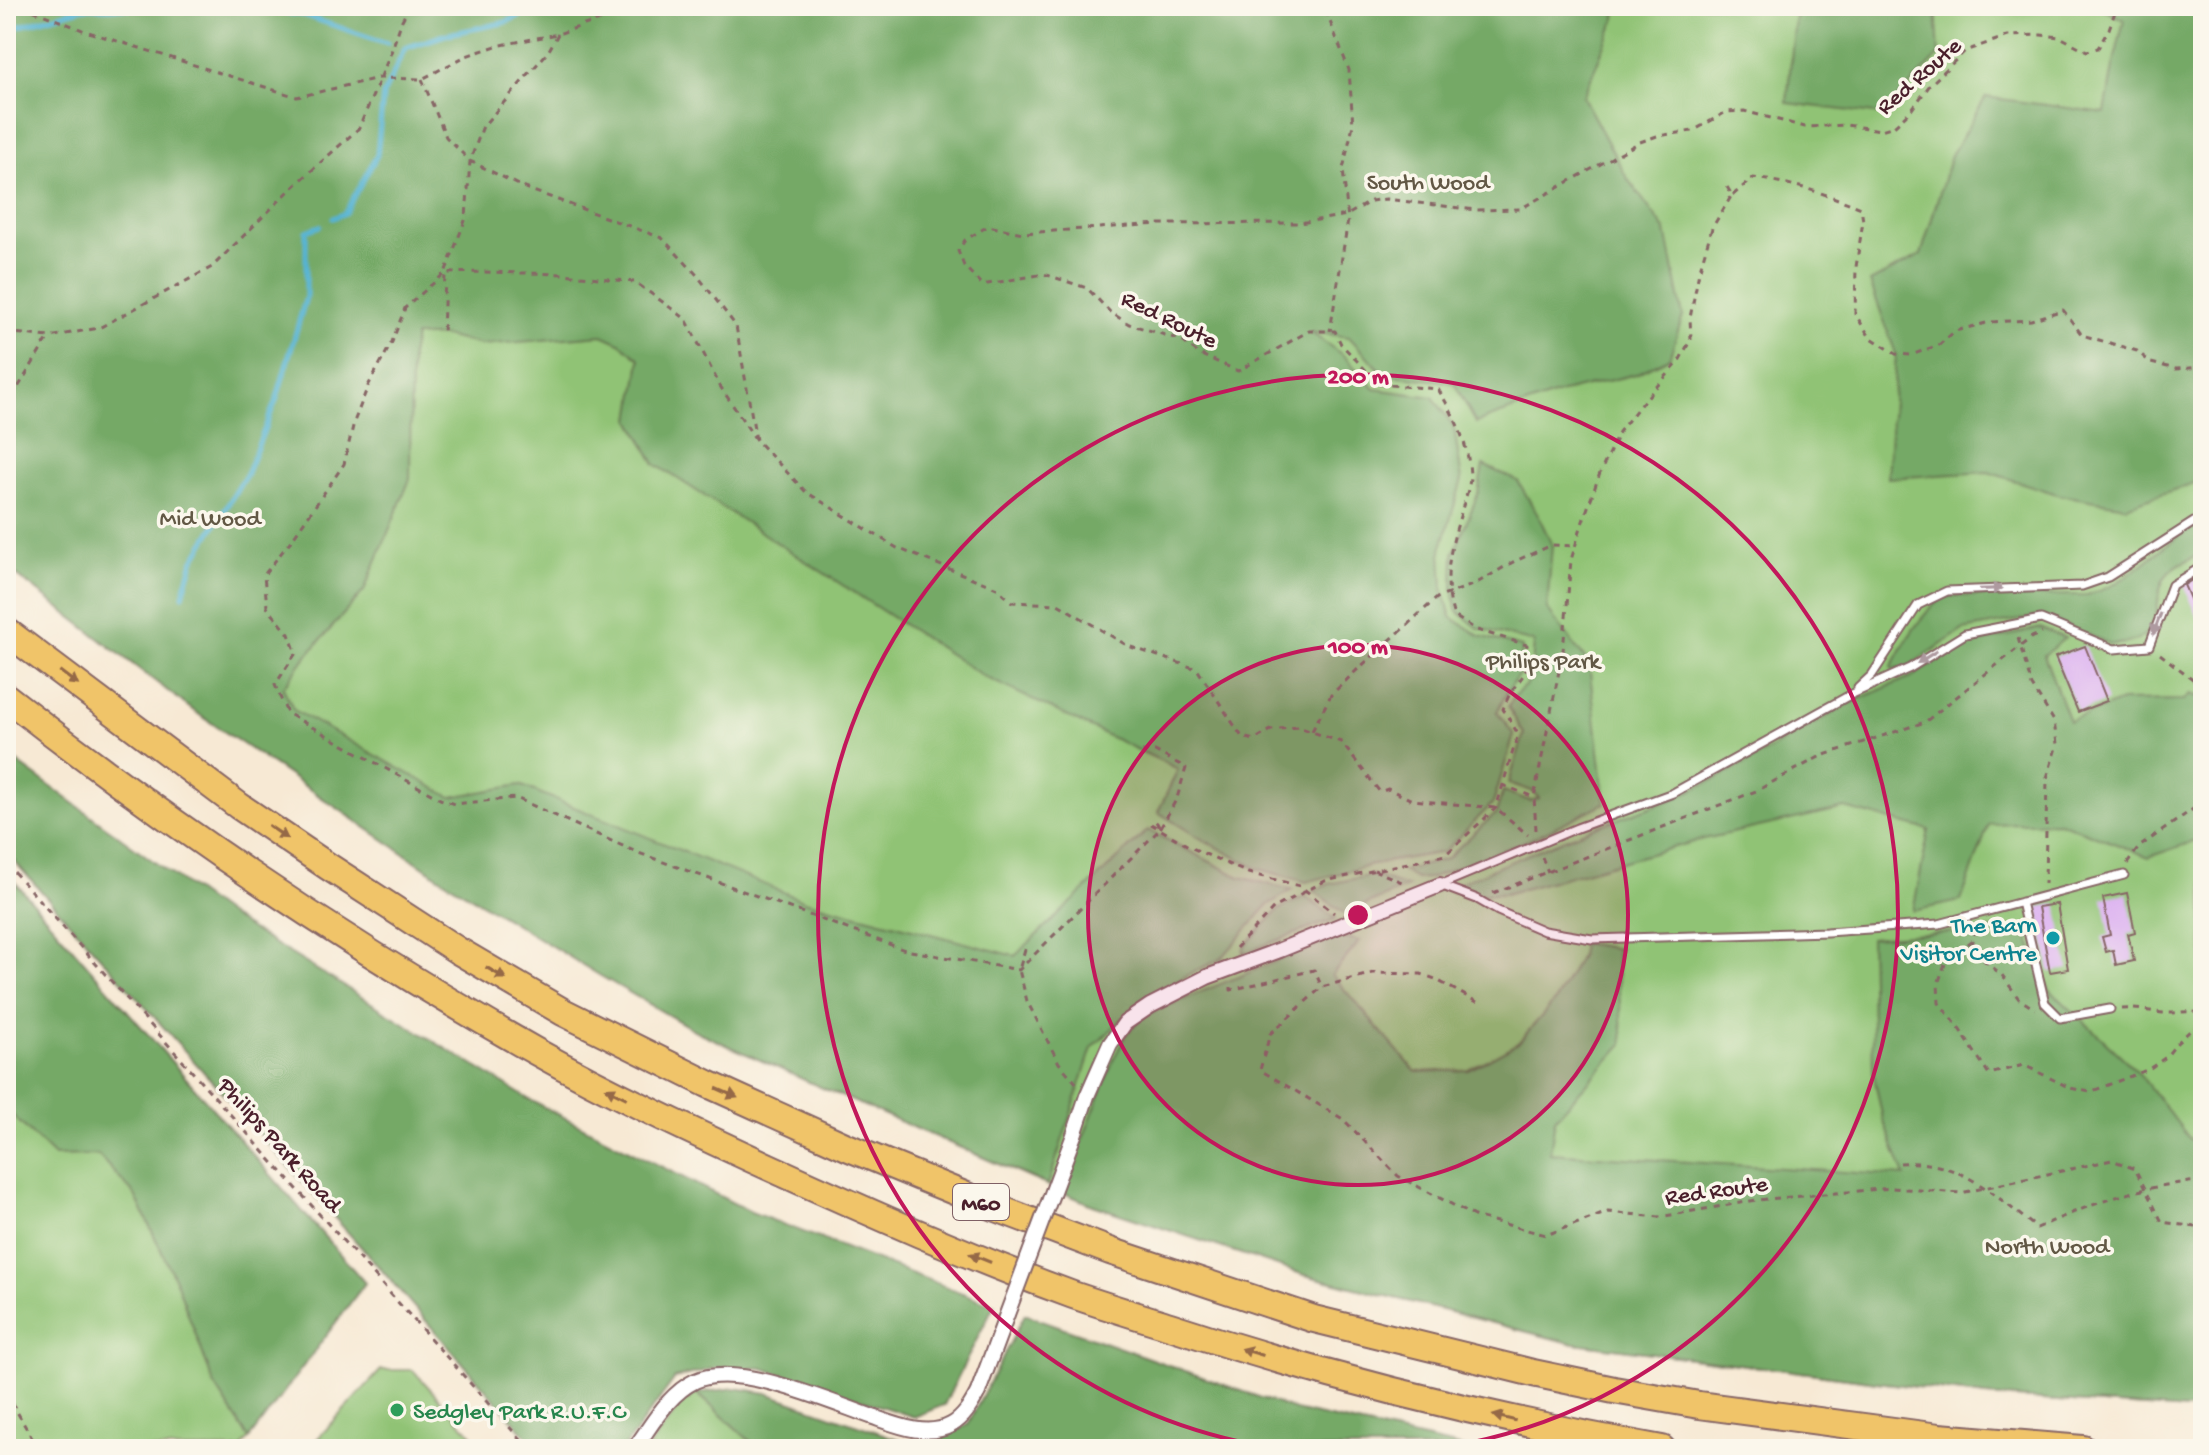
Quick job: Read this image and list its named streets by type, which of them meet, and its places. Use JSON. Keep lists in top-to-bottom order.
{
  "streets": {
    "highway": ["M60"],
    "path": ["Red Route", "Philips Park Road"]
  },
  "parks": [
    "South Wood",
    "Mid Wood",
    "Philips Park",
    "North Wood"
  ],
  "places": ["The Barn Visitor Centre", "Sedgley Park R.U.F.C"],
  "rings": ["200 m", "100 m"]
}
